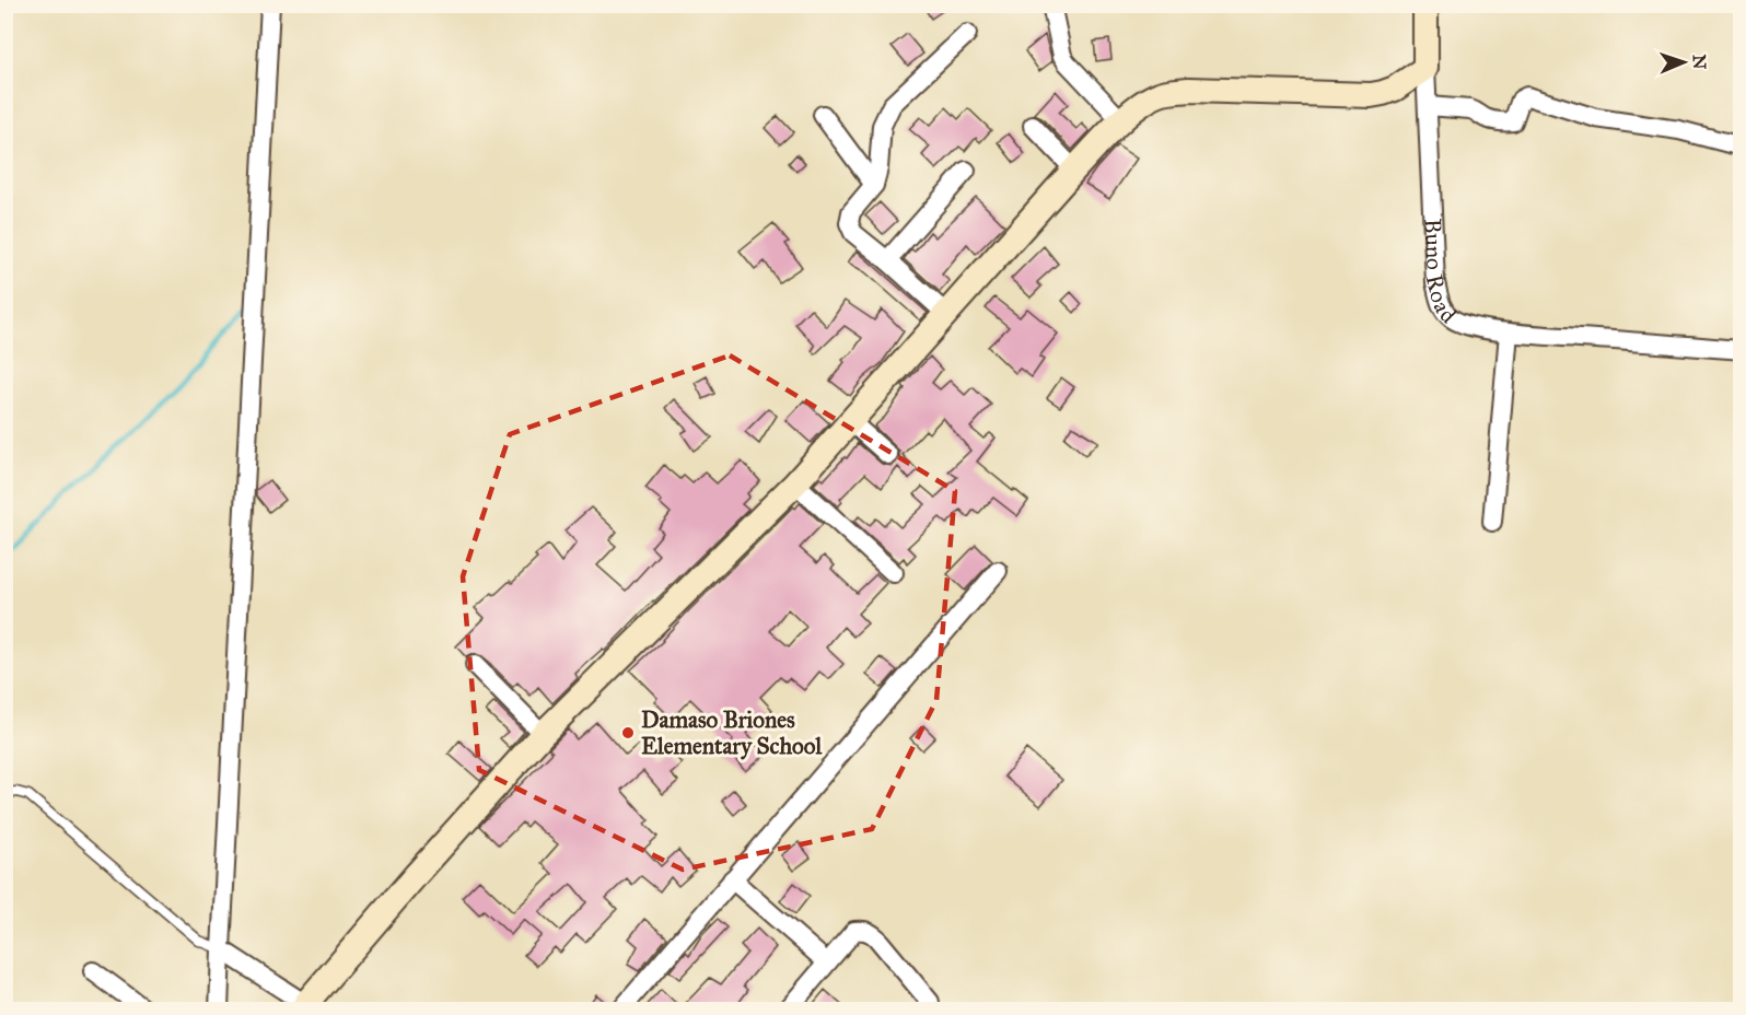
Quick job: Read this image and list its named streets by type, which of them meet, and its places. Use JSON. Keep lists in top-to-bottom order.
{
  "streets": {
    "street": ["Buno Road"]
  },
  "places": ["Damaso Briones Elementary School"],
  "north": "right"
}
